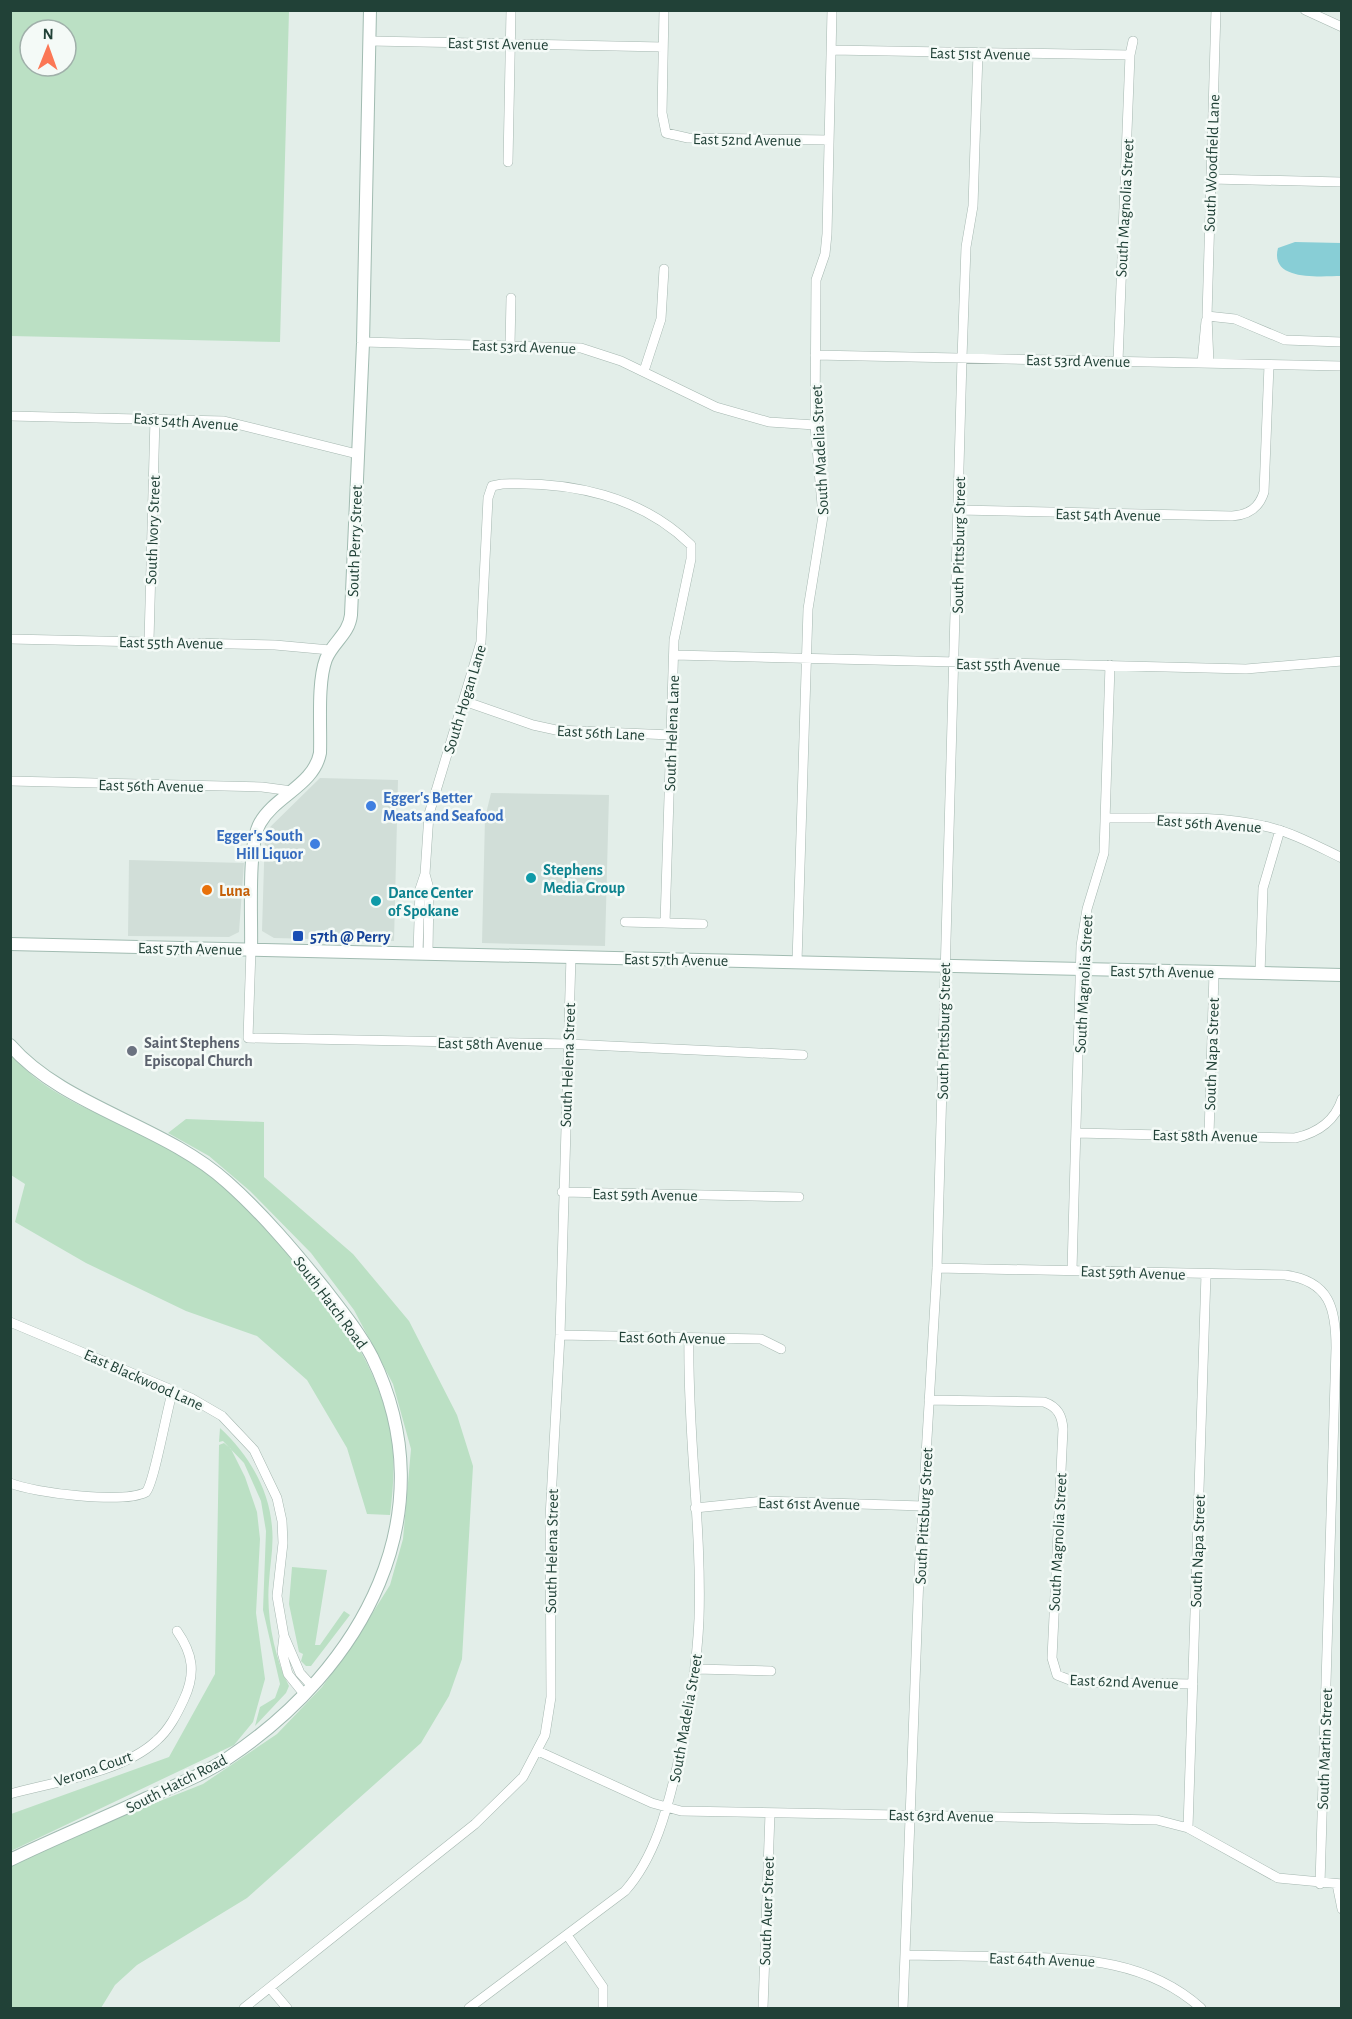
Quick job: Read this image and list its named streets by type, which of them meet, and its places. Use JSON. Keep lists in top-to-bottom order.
{
  "streets": {
    "main road": ["South Perry Street", "East 57th Avenue", "South Hatch Road"],
    "street": [
      "East 51st Avenue",
      "East 52nd Avenue",
      "South Woodfield Lane",
      "South Magnolia Street",
      "East 53rd Avenue",
      "East 54th Avenue",
      "South Madelia Street",
      "South Ivory Street",
      "South Pittsburg Street",
      "East 55th Avenue",
      "South Hogan Lane",
      "East 56th Lane",
      "South Helena Lane",
      "East 56th Avenue",
      "East 58th Avenue",
      "South Napa Street",
      "South Helena Street",
      "East 59th Avenue",
      "East 60th Avenue",
      "East Blackwood Lane",
      "East 61st Avenue",
      "East 62nd Avenue",
      "South Martin Street",
      "Verona Court",
      "East 63rd Avenue",
      "South Auer Street",
      "East 64th Avenue"
    ]
  },
  "crossings": [
    ["East 51st Avenue", "East 52nd Avenue"],
    ["East 51st Avenue", "South Magnolia Street"],
    ["East 51st Avenue", "South Madelia Street"],
    ["East 51st Avenue", "South Perry Street"],
    ["East 51st Avenue", "South Pittsburg Street"],
    ["East 52nd Avenue", "South Madelia Street"],
    ["South Woodfield Lane", "East 53rd Avenue"],
    ["South Magnolia Street", "East 53rd Avenue"],
    ["South Magnolia Street", "South Pittsburg Street"],
    ["South Magnolia Street", "East 55th Avenue"],
    ["South Magnolia Street", "East 56th Avenue"],
    ["South Magnolia Street", "East 57th Avenue"],
    ["South Magnolia Street", "East 58th Avenue"],
    ["South Magnolia Street", "East 59th Avenue"],
    ["South Magnolia Street", "East 62nd Avenue"],
    ["East 53rd Avenue", "East 54th Avenue"],
    ["East 53rd Avenue", "South Madelia Street"],
    ["East 53rd Avenue", "South Perry Street"],
    ["East 53rd Avenue", "South Pittsburg Street"],
    ["East 54th Avenue", "South Ivory Street"],
    ["East 54th Avenue", "South Perry Street"],
    ["East 54th Avenue", "South Pittsburg Street"],
    ["South Madelia Street", "East 55th Avenue"],
    ["South Madelia Street", "East 57th Avenue"],
    ["South Madelia Street", "East 60th Avenue"],
    ["South Madelia Street", "East 61st Avenue"],
    ["South Madelia Street", "East 63rd Avenue"],
    ["South Ivory Street", "East 55th Avenue"],
    ["South Perry Street", "East 55th Avenue"],
    ["South Perry Street", "East 56th Avenue"],
    ["South Perry Street", "East 57th Avenue"],
    ["South Perry Street", "East 58th Avenue"],
    ["South Pittsburg Street", "East 55th Avenue"],
    ["South Pittsburg Street", "East 57th Avenue"],
    ["South Pittsburg Street", "East 59th Avenue"],
    ["South Pittsburg Street", "East 61st Avenue"],
    ["South Pittsburg Street", "East 63rd Avenue"],
    ["South Pittsburg Street", "East 64th Avenue"],
    ["East 55th Avenue", "South Helena Lane"],
    ["South Hogan Lane", "East 56th Lane"],
    ["South Hogan Lane", "South Helena Lane"],
    ["South Hogan Lane", "East 57th Avenue"],
    ["East 56th Lane", "South Helena Lane"],
    ["East 57th Avenue", "South Napa Street"],
    ["East 57th Avenue", "South Helena Street"],
    ["East 58th Avenue", "South Napa Street"],
    ["East 58th Avenue", "South Helena Street"],
    ["South Napa Street", "East 59th Avenue"],
    ["South Napa Street", "East 62nd Avenue"],
    ["South Napa Street", "East 63rd Avenue"],
    ["South Helena Street", "East 59th Avenue"],
    ["South Helena Street", "East 60th Avenue"],
    ["South Helena Street", "East 63rd Avenue"],
    ["East 59th Avenue", "South Martin Street"],
    ["South Hatch Road", "East Blackwood Lane"],
    ["South Martin Street", "East 63rd Avenue"],
    ["East 63rd Avenue", "South Auer Street"]
  ],
  "places": {
    "other": [
      "Egger's Better Meats and Seafood",
      "Egger's South Hill Liquor",
      "Stephens Media Group",
      "Luna",
      "Dance Center of Spokane",
      "Saint Stephens Episcopal Church"
    ],
    "transit": ["57th @ Perry"]
  },
  "north": "top"
}
